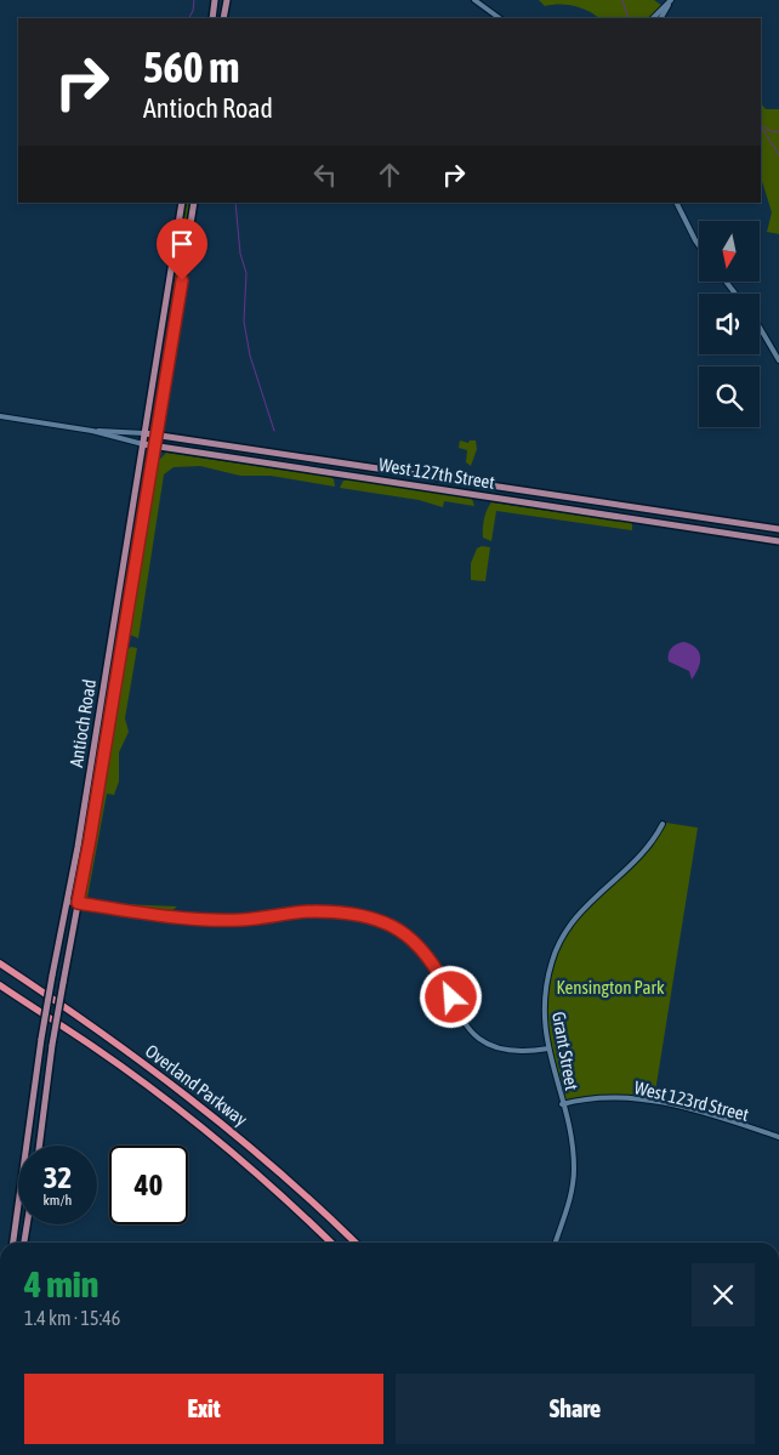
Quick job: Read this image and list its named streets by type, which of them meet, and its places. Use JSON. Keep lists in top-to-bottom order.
{
  "streets": {
    "highway": ["Overland Parkway"],
    "main road": ["West 127th Street", "Antioch Road"],
    "street": ["Grant Street", "West 123rd Street"]
  },
  "crossings": [
    ["West 127th Street", "Antioch Road"],
    ["Grant Street", "West 123rd Street"]
  ],
  "parks": ["Kensington Park"],
  "north": "bottom",
  "page": {
    "turn": ["560 m", "Antioch Road"],
    "speed": "32 km/h",
    "limit": "40",
    "heading": ["4 min", "1.4 km · 15:46"],
    "buttons": ["Exit", "Share"]
  }
}
